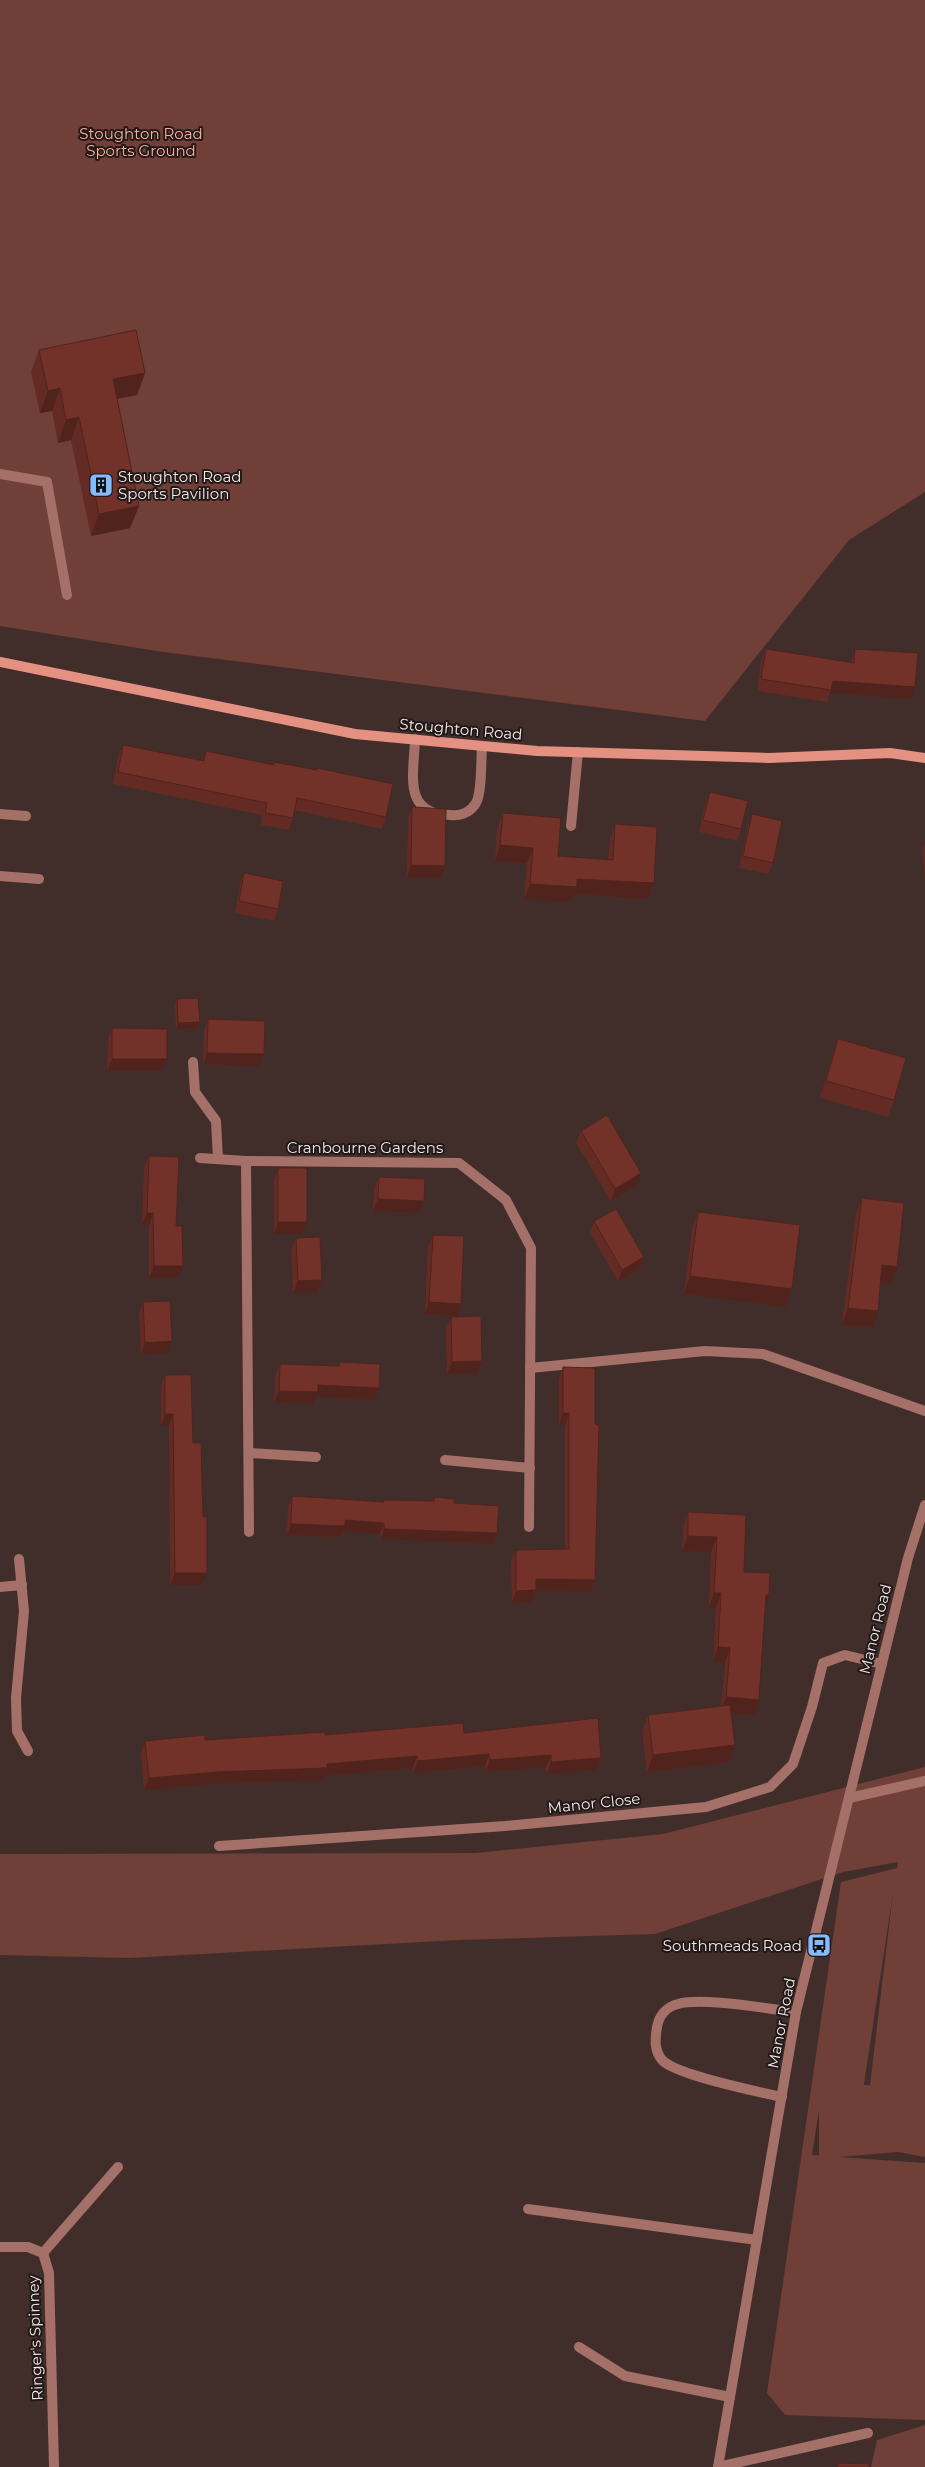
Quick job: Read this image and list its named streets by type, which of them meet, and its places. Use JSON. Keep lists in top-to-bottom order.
{
  "streets": {
    "main road": ["Stoughton Road"],
    "street": [
      "Cranbourne Gardens",
      "Manor Road",
      "Manor Close",
      "Ringer's Spinney"
    ]
  },
  "crossings": [
    ["Manor Road", "Manor Close"]
  ],
  "parks": ["Stoughton Road Sports Ground"],
  "places": {
    "building": ["Stoughton Road Sports Pavilion"],
    "bus stop": ["Southmeads Road"]
  }
}
